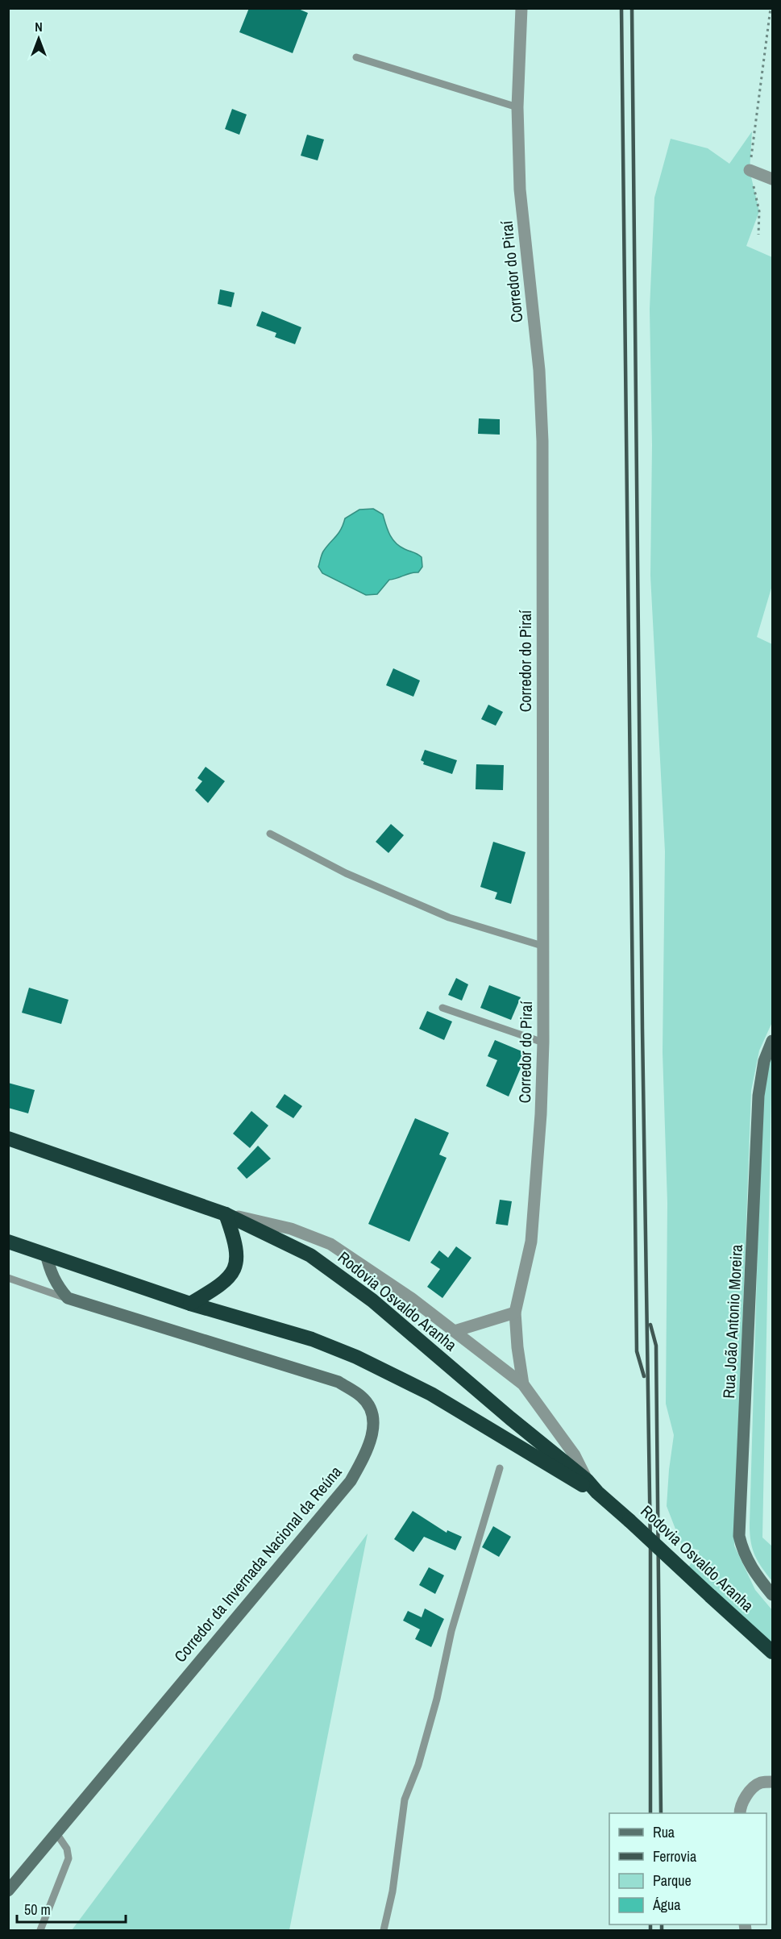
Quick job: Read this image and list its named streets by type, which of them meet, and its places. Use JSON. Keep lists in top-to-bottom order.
{
  "streets": {
    "highway": ["Rodovia Osvaldo Aranha"],
    "street": ["Corredor do Piraí", "Rua João Antonio Moreira", "Corredor da Invernada Nacional da Reúna"]
  },
  "legend": [
    "Rua",
    "Ferrovia",
    "Parque",
    "Água"
  ],
  "scale_bar": "50 m",
  "north": "top"
}
